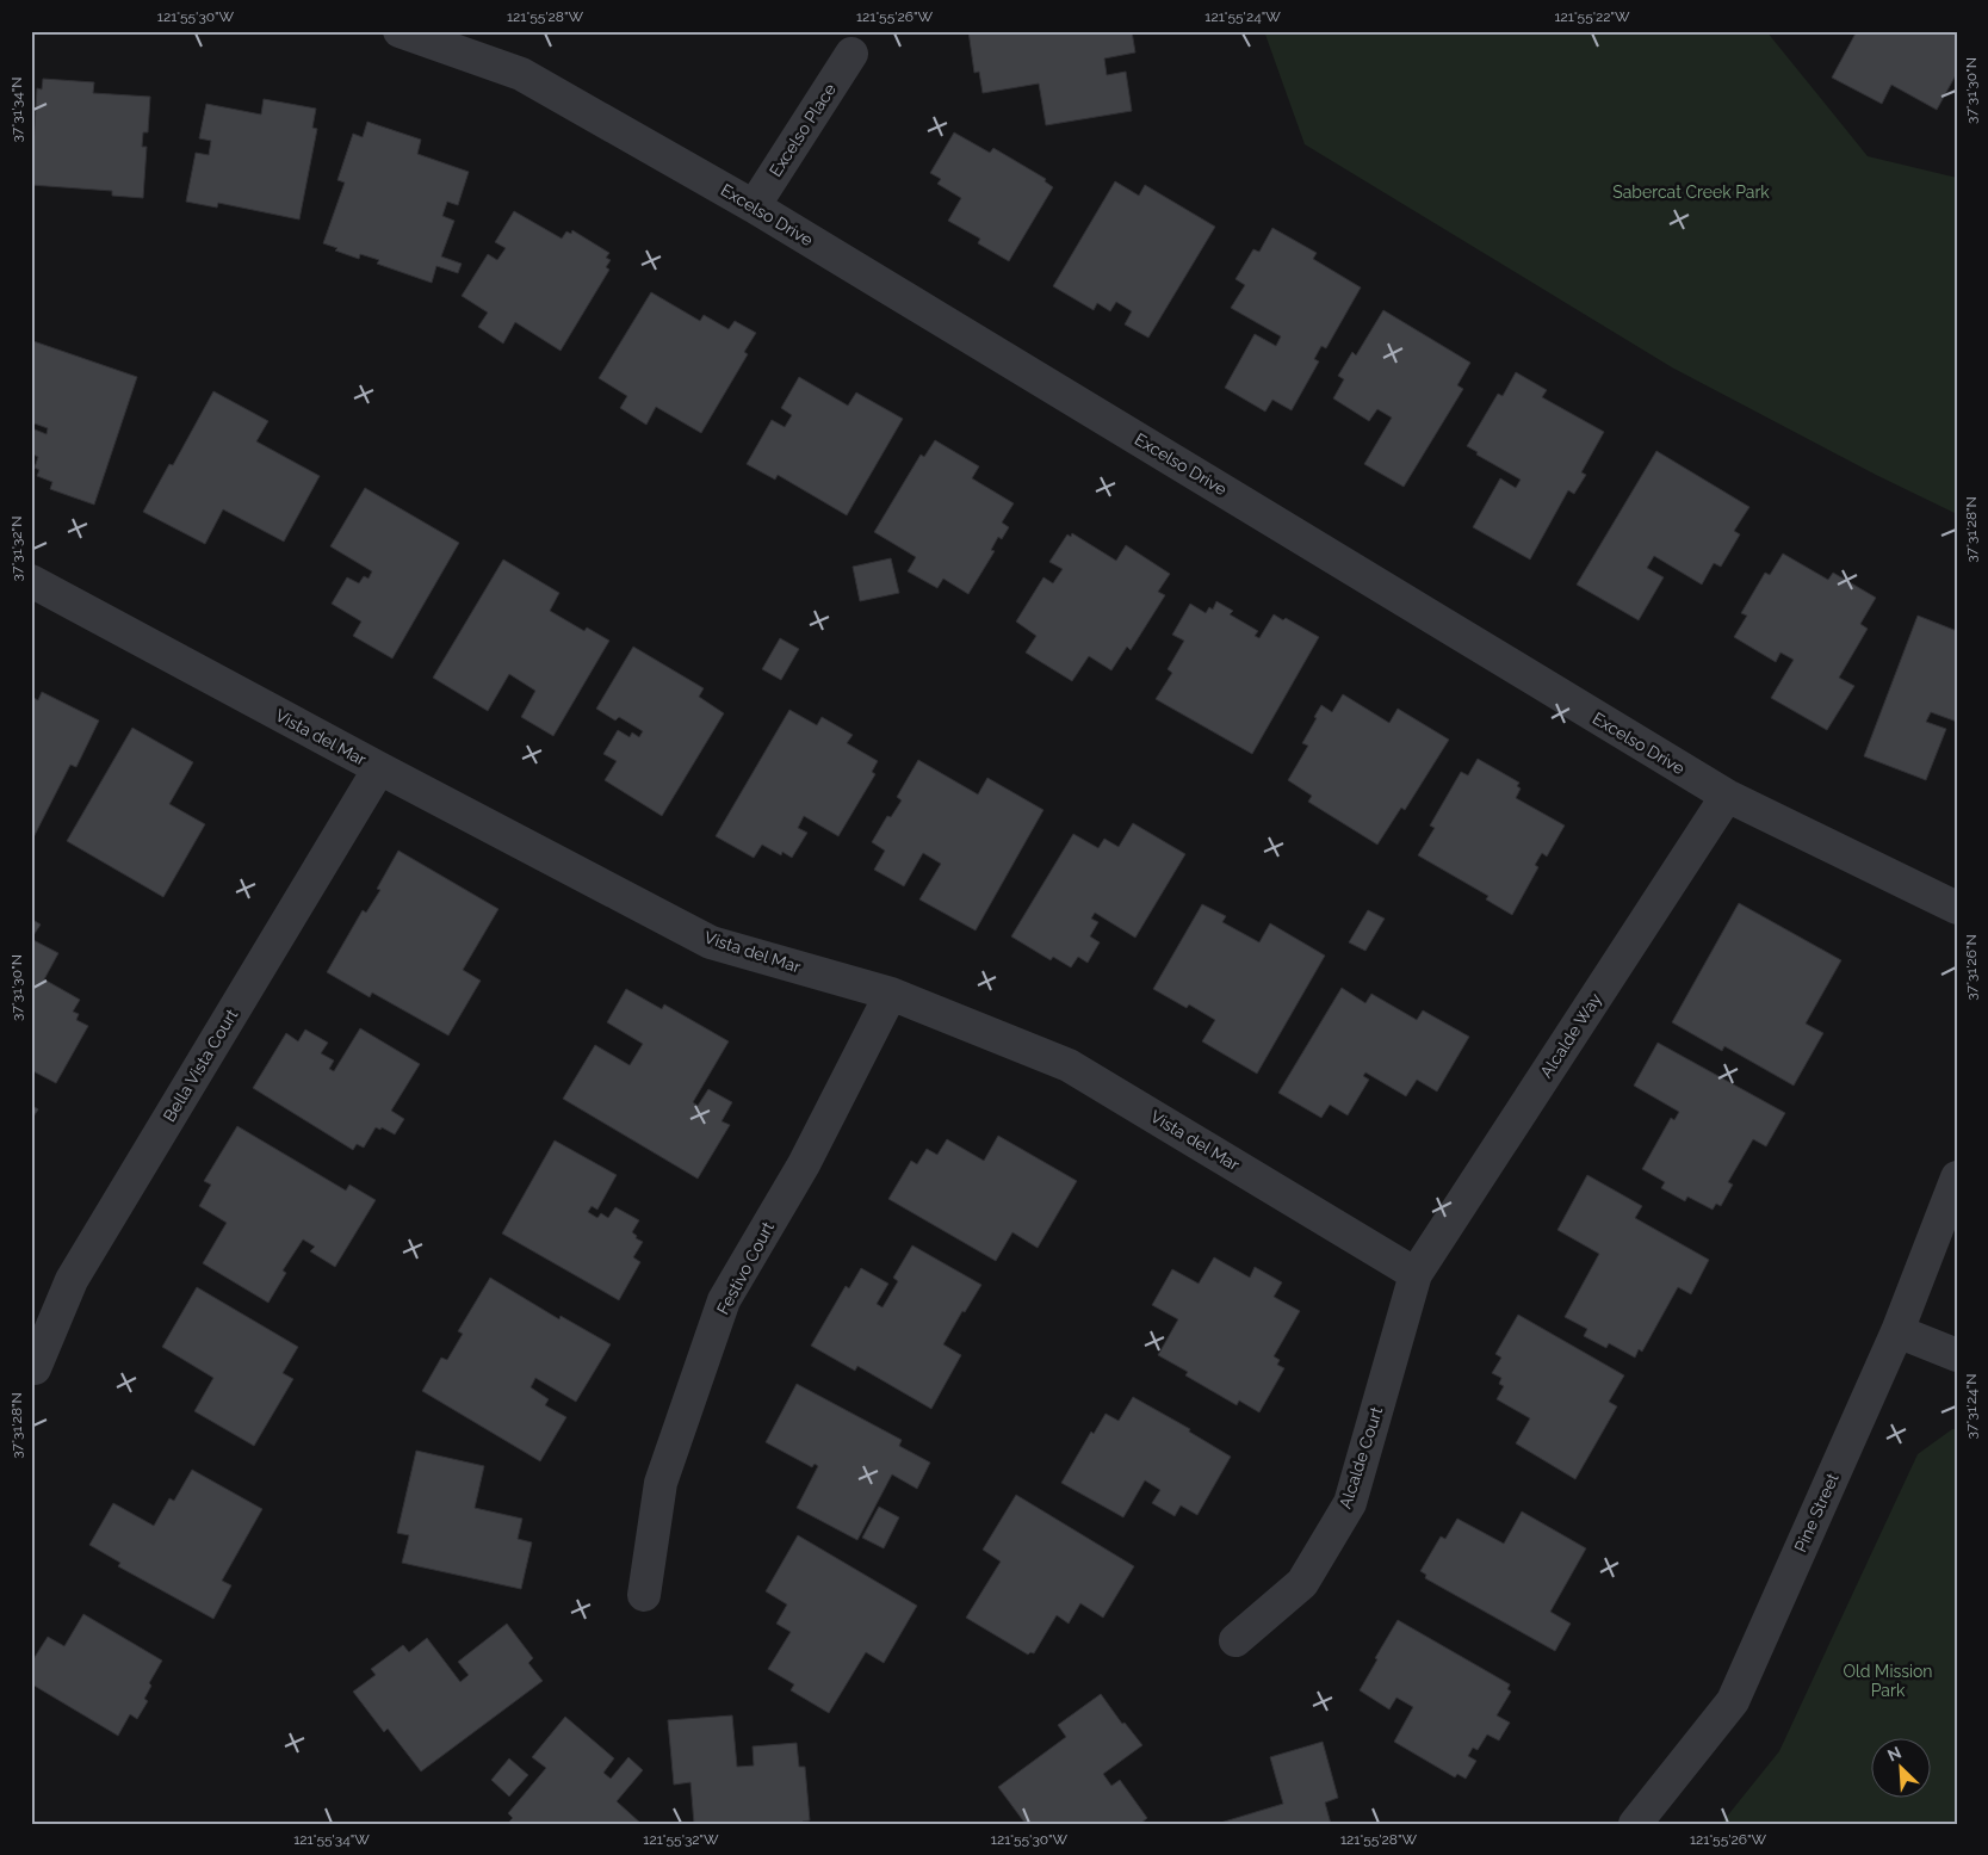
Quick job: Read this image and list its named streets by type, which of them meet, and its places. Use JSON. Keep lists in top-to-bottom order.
{
  "streets": {
    "street": [
      "Excelso Place",
      "Excelso Drive",
      "Vista del Mar",
      "Alcalde Way",
      "Bella Vista Court",
      "Festivo Court",
      "Alcalde Court",
      "Pine Street"
    ]
  },
  "crossings": [
    ["Excelso Place", "Excelso Drive"],
    ["Excelso Drive", "Alcalde Way"],
    ["Vista del Mar", "Alcalde Way"],
    ["Vista del Mar", "Bella Vista Court"],
    ["Vista del Mar", "Festivo Court"],
    ["Vista del Mar", "Alcalde Court"],
    ["Alcalde Way", "Alcalde Court"]
  ],
  "parks": ["Sabercat Creek Park", "Old Mission Park"],
  "north": "top left",
  "coordinates": [
    "121°55'30\"W",
    "121°55'28\"W",
    "121°55'26\"W",
    "121°55'24\"W",
    "121°55'22\"W",
    "37°31'30\"N",
    "37°31'34\"N",
    "37°31'28\"N",
    "37°31'32\"N",
    "37°31'26\"N",
    "37°31'24\"N",
    "121°55'34\"W",
    "121°55'32\"W"
  ]
}
